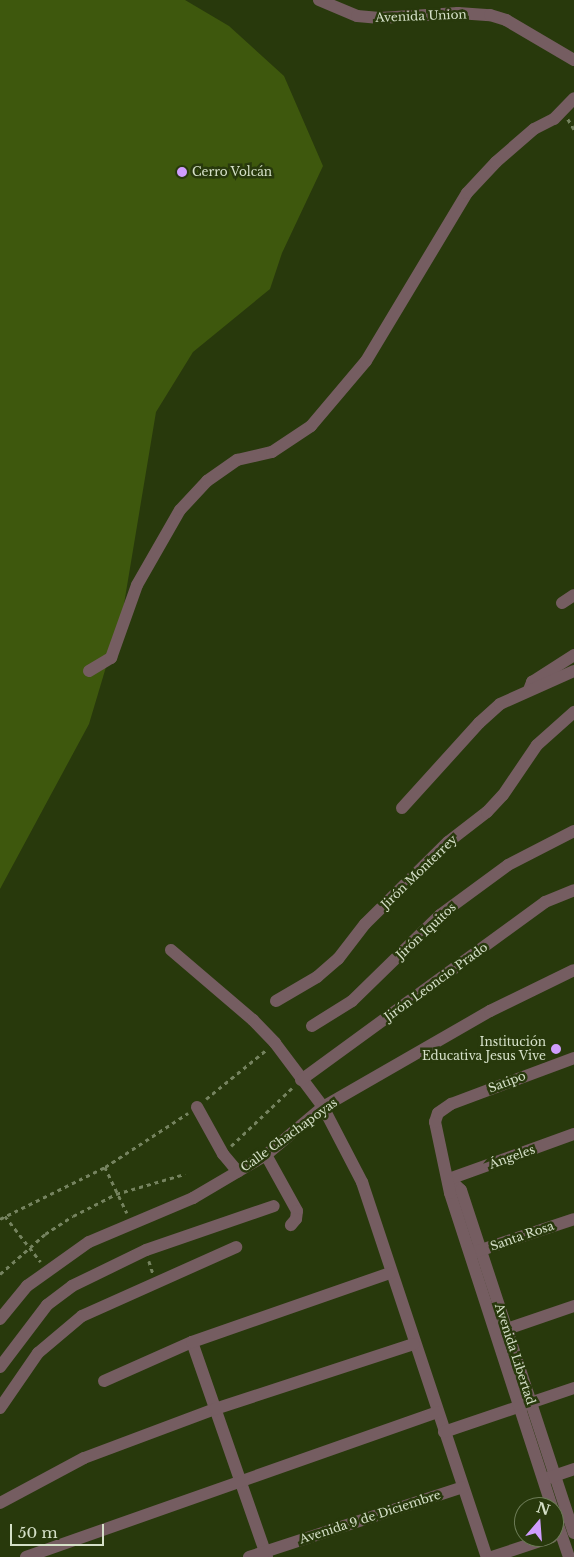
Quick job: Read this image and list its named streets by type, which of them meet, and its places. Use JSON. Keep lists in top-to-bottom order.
{
  "streets": {
    "street": [
      "Avenida Union",
      "Jirón Monterrey",
      "Jirón Iquitos",
      "Jirón Leoncio Prado",
      "Satipo",
      "Calle Chachapoyas",
      "Ángeles",
      "Santa Rosa",
      "Avenida Libertad",
      "Avenida 9 de Diciembre"
    ]
  },
  "crossings": [
    ["Satipo", "Avenida Libertad"],
    ["Ángeles", "Avenida Libertad"],
    ["Santa Rosa", "Avenida Libertad"]
  ],
  "places": ["Cerro Volcán", "Institución Educativa Jesus Vive"],
  "scale_bar": "50 m",
  "north": "top"
}
